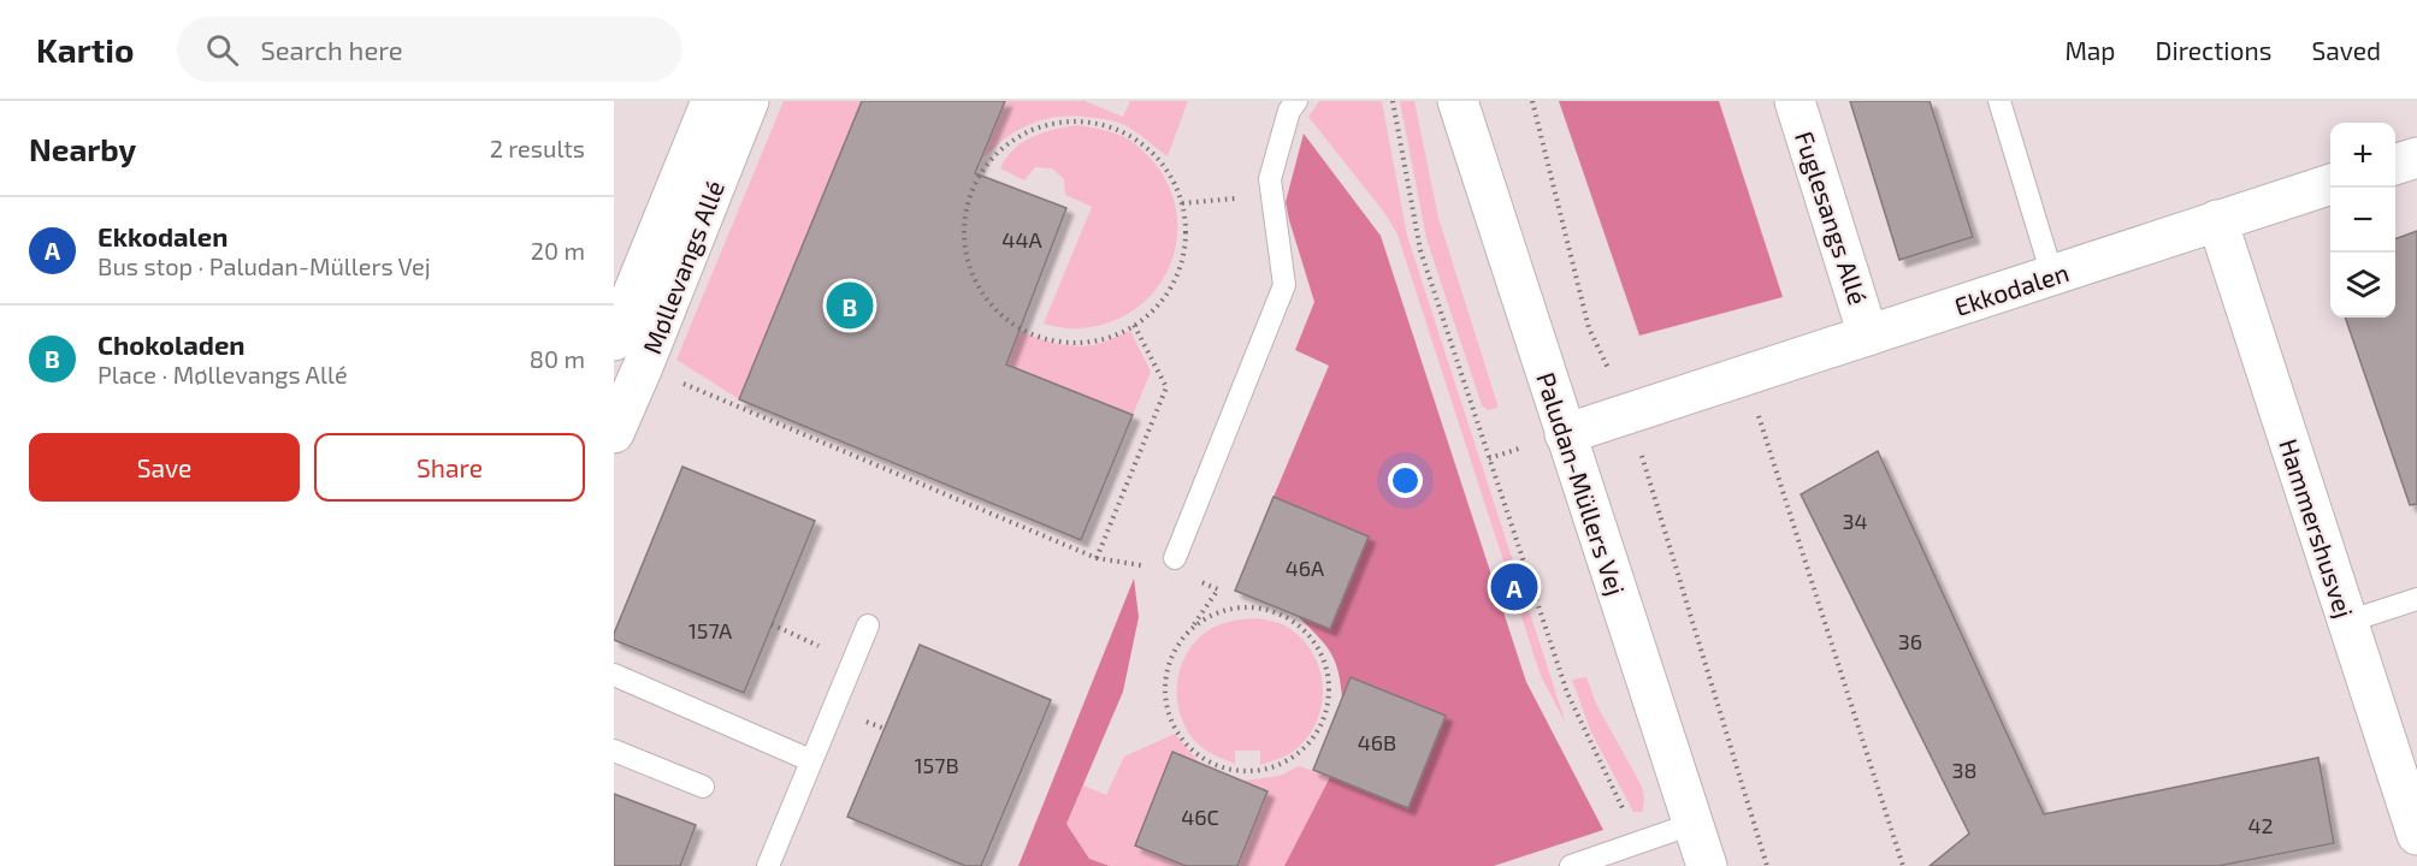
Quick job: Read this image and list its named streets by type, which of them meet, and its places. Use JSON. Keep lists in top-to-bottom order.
{
  "streets": {
    "street": [
      "Fuglesangs Allé",
      "Møllevangs Allé",
      "Ekkodalen",
      "Paludan-Müllers Vej",
      "Hammershusvej"
    ]
  },
  "crossings": [
    ["Fuglesangs Allé", "Ekkodalen"],
    ["Ekkodalen", "Paludan-Müllers Vej"],
    ["Ekkodalen", "Hammershusvej"]
  ],
  "house_numbers": [
    "44A",
    "34",
    "46A",
    "157A",
    "36",
    "46B",
    "157B",
    "38",
    "46C",
    "42"
  ],
  "page": {
    "header": "Kartio",
    "search": "Search here",
    "nav": ["Map", "Directions", "Saved"],
    "heading": ["Nearby", "2 results"],
    "map_buttons": ["+", "−"],
    "list": [
      {
        "mark": "A",
        "name": "Ekkodalen",
        "note": "Bus stop · Paludan-Müllers Vej",
        "value": "20 m"
      },
      {
        "mark": "B",
        "name": "Chokoladen",
        "note": "Place · Møllevangs Allé",
        "value": "80 m"
      }
    ],
    "pins": ["B", "A"],
    "buttons": ["Save", "Share"]
  }
}
